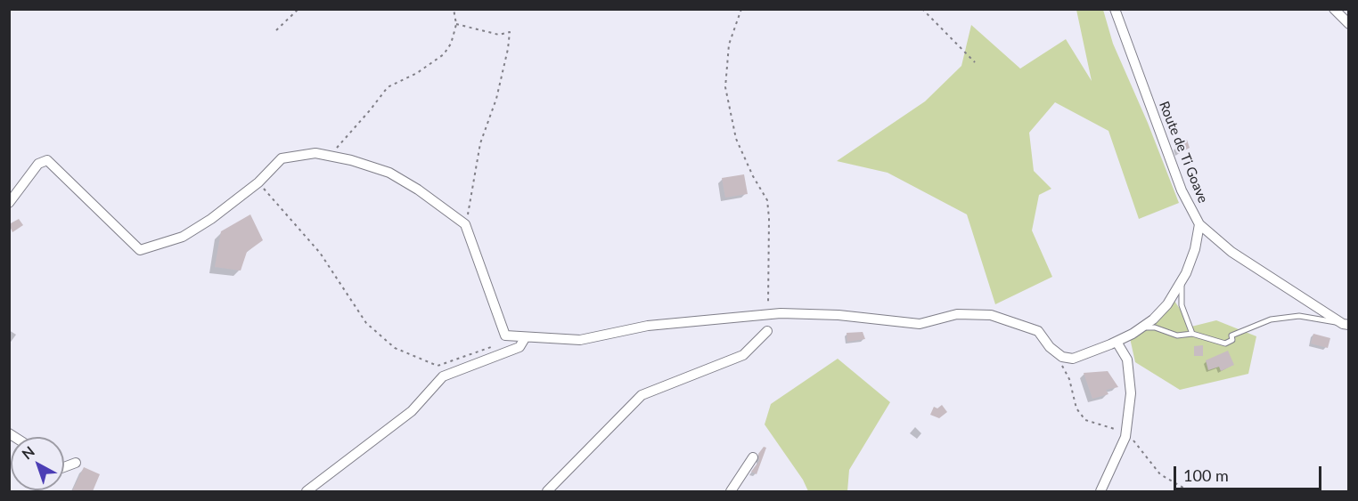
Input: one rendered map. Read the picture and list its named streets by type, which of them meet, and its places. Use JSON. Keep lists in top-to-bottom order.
{
  "streets": {
    "street": ["Route de Ti Goave"]
  },
  "scale_bar": "100 m",
  "north": "top left"
}
